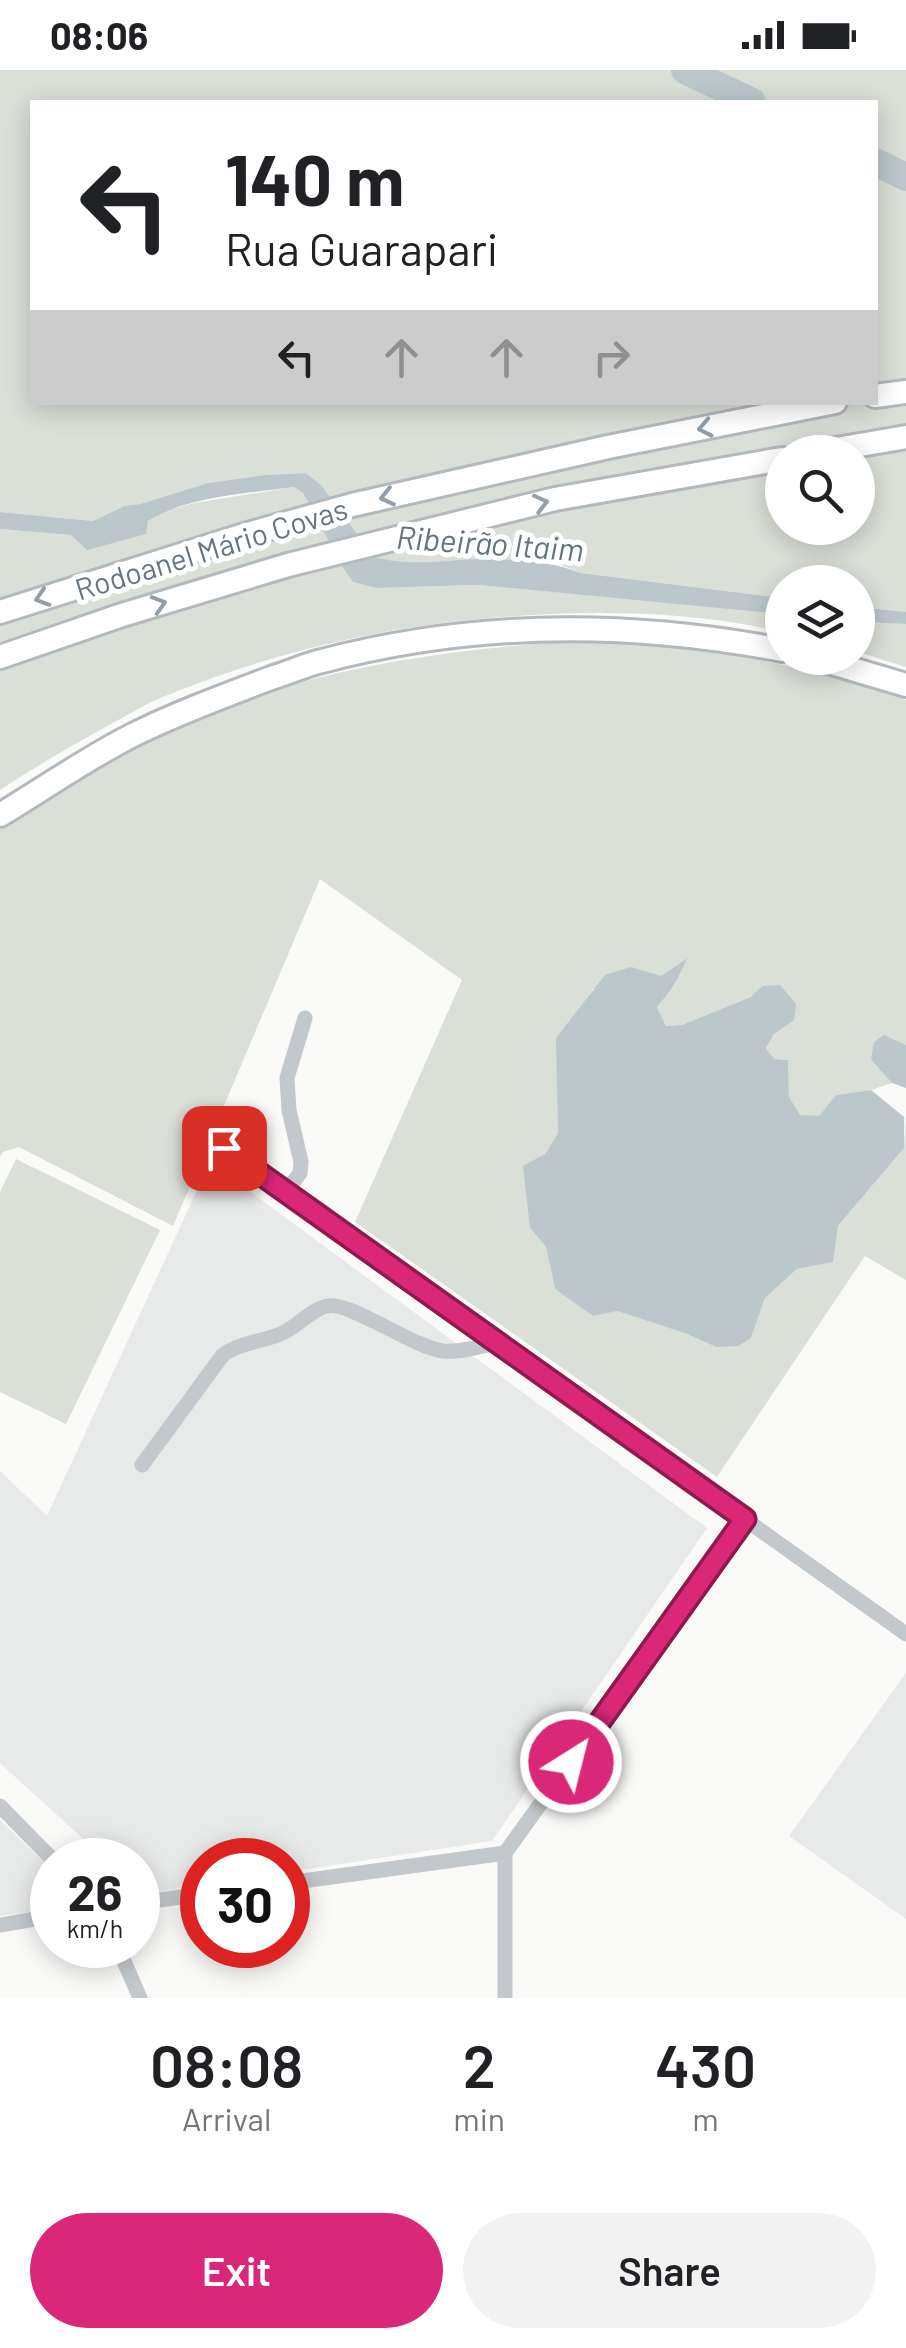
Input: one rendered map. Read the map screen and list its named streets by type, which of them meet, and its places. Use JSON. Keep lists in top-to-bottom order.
{
  "streets": {
    "highway": ["Rodoanel Mário Covas"]
  },
  "water": ["Ribeirão Itaim"],
  "page": {
    "status": "08:06",
    "turn": ["140 m", "Rua Guarapari"],
    "speed": "26 km/h",
    "limit": "30",
    "eta": [
      "08:08",
      "Arrival",
      "2",
      "min",
      "430",
      "m"
    ],
    "buttons": ["Exit", "Share"]
  }
}
